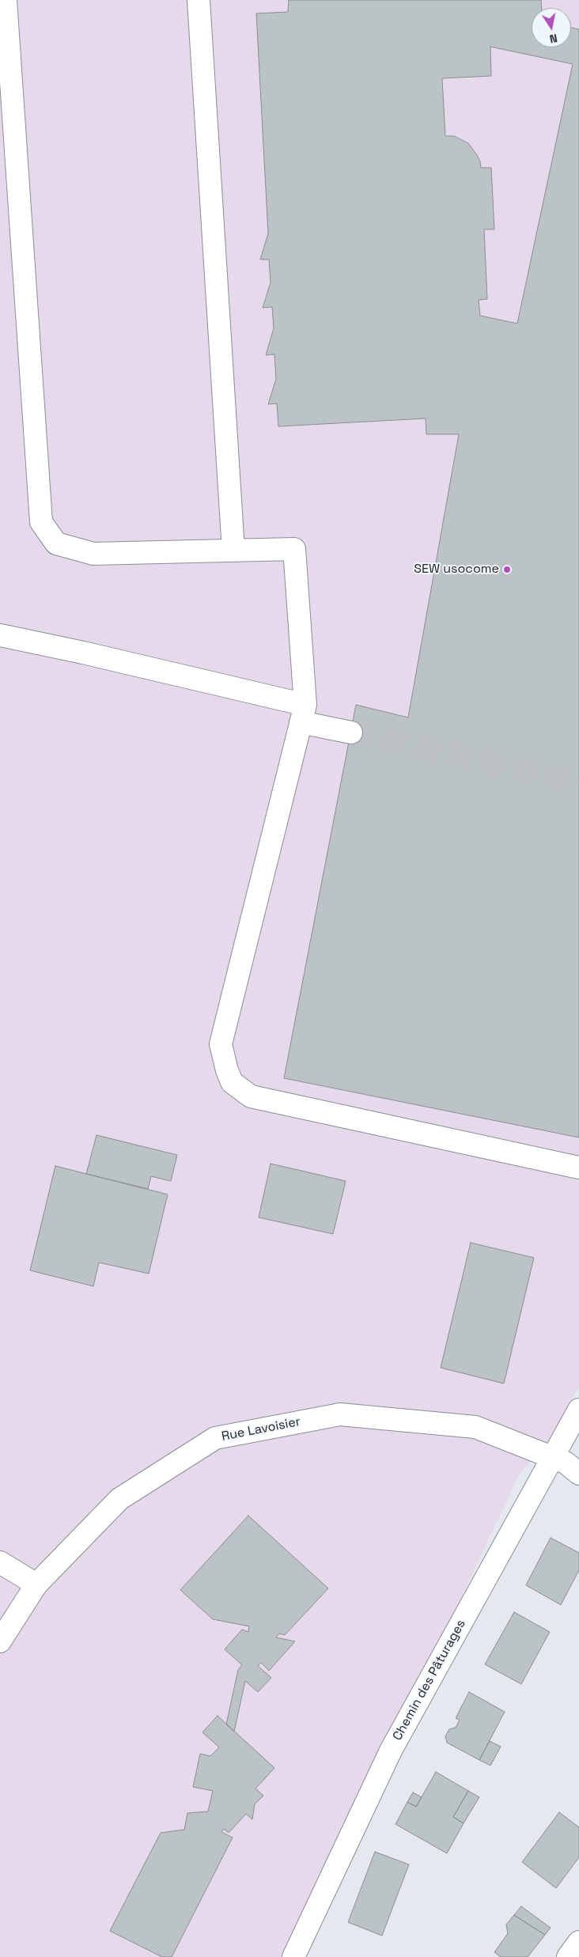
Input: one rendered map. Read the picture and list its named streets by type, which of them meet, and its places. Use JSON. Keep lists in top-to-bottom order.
{
  "streets": {
    "street": ["Rue Lavoisier", "Chemin des Pâturages"]
  },
  "crossings": [
    ["Rue Lavoisier", "Chemin des Pâturages"]
  ],
  "places": ["SEW usocome"],
  "north": "bottom"
}
